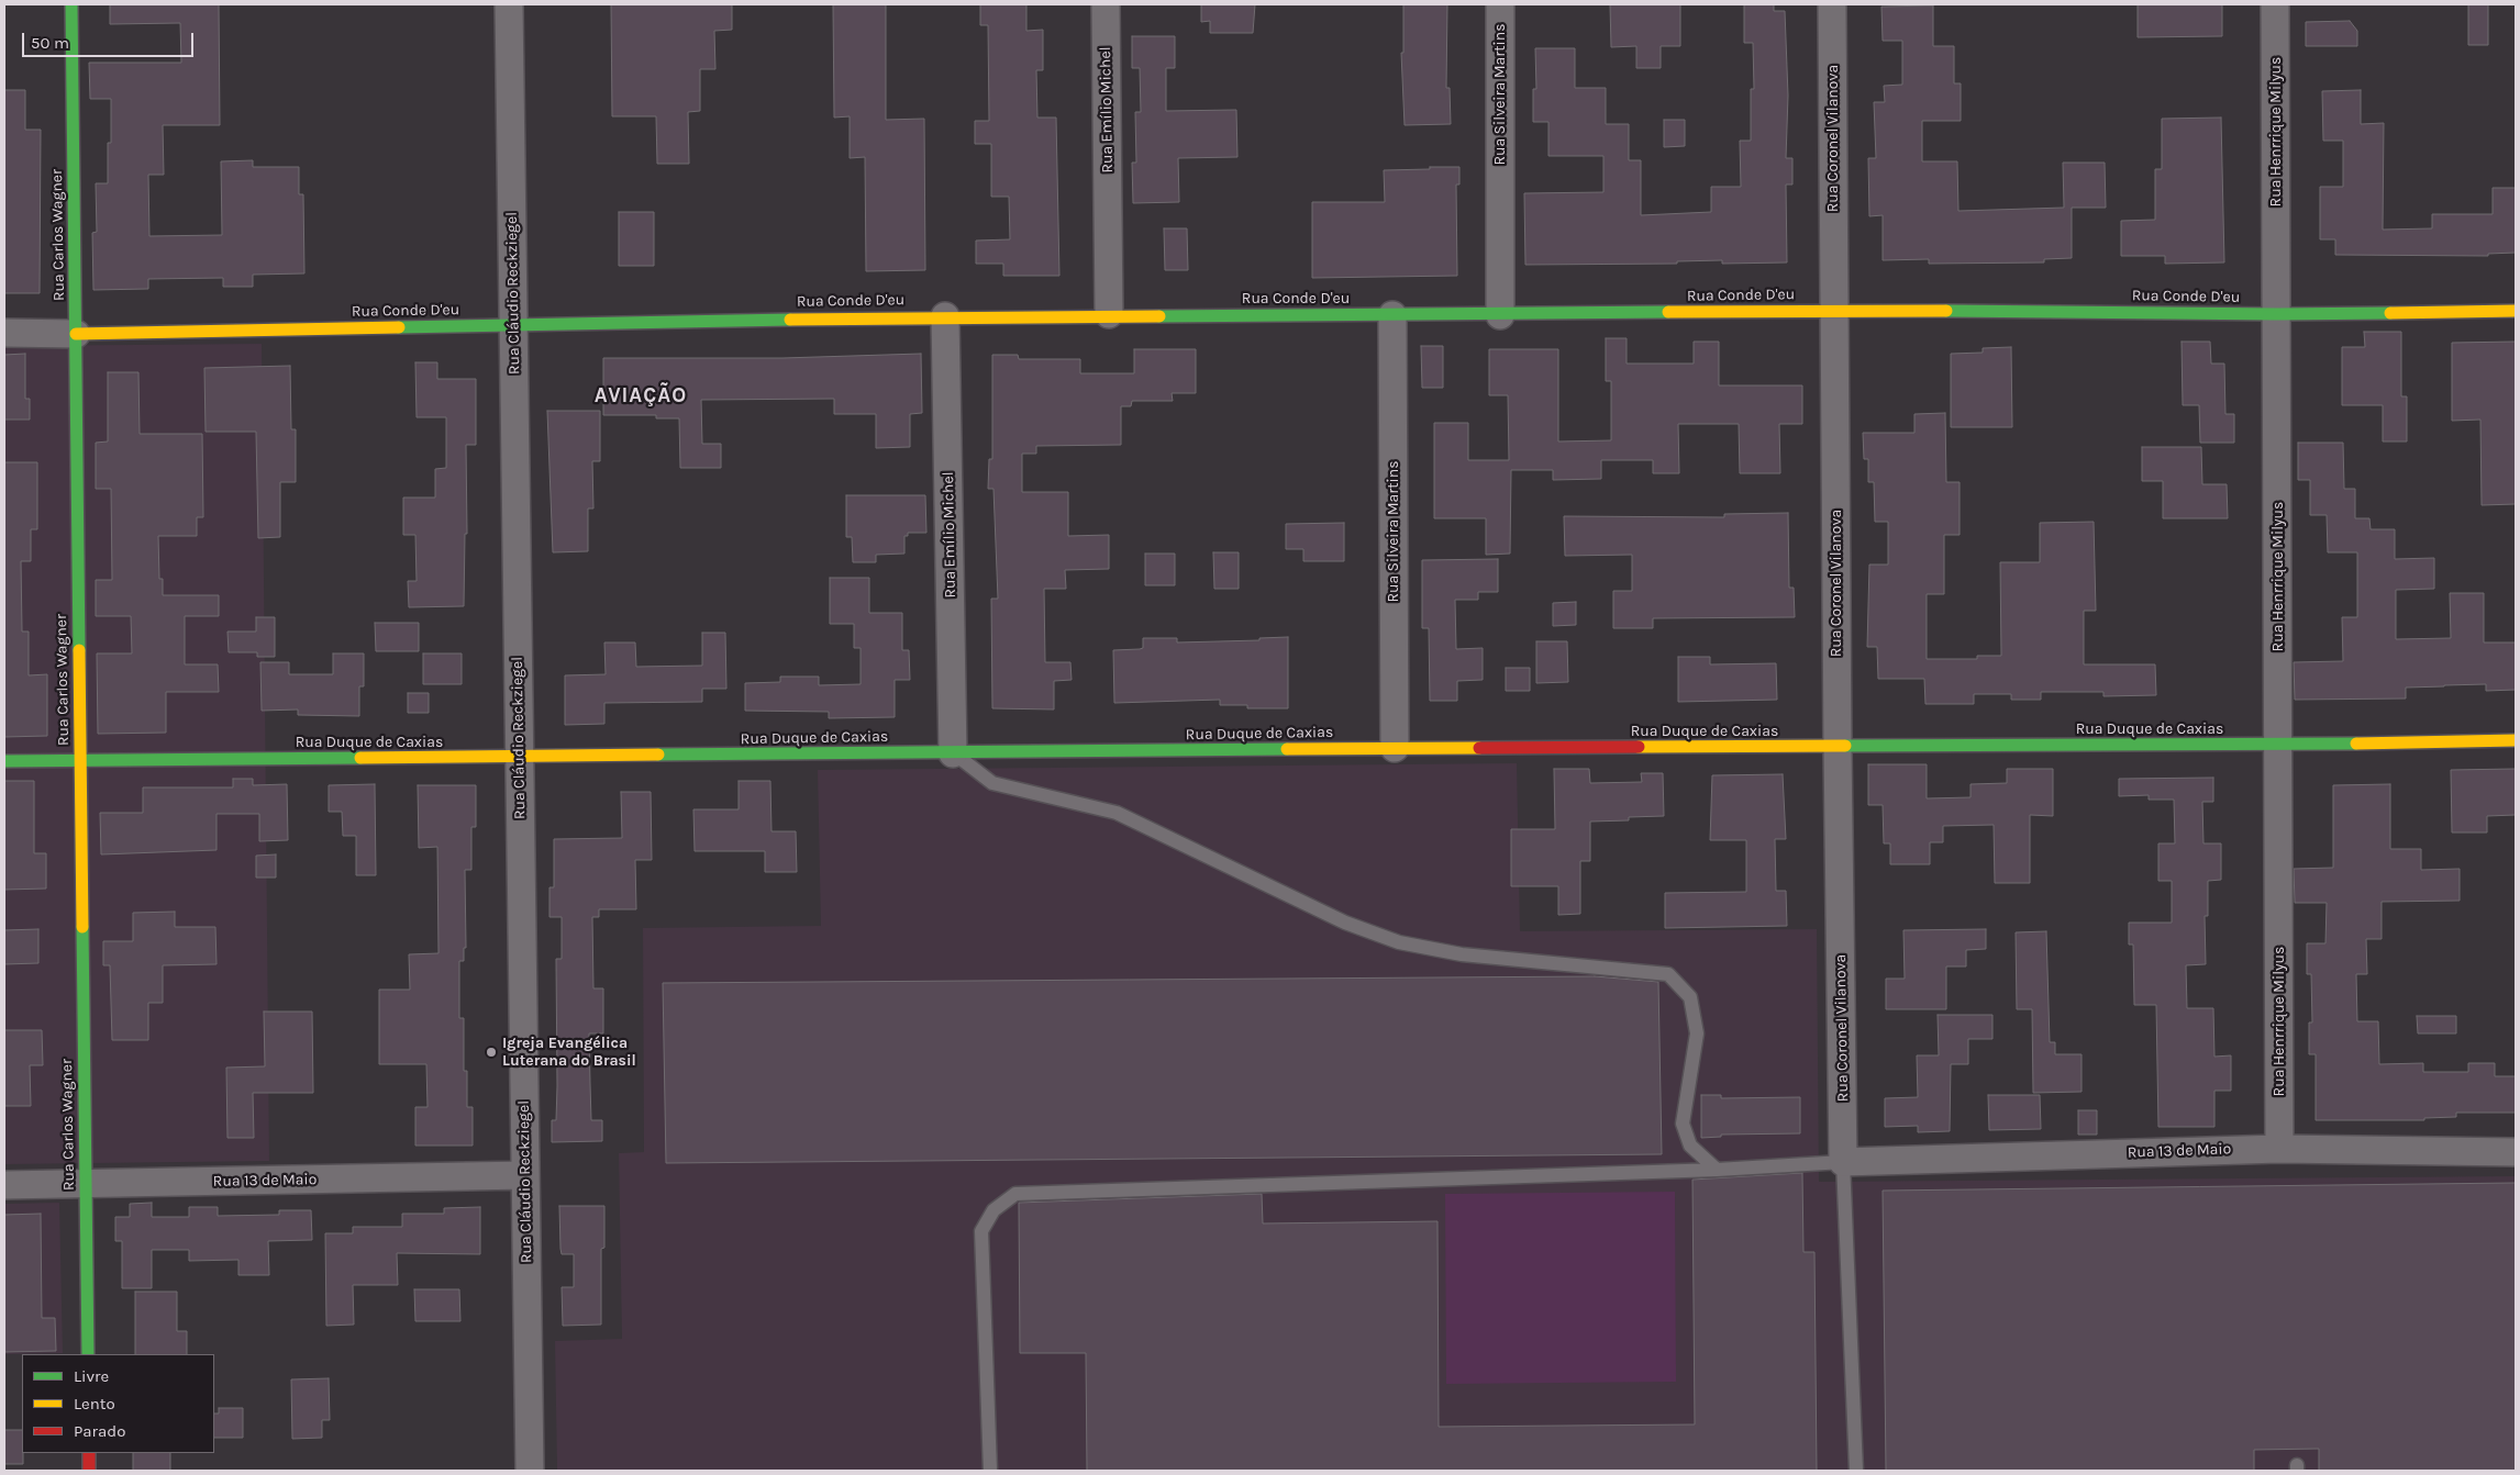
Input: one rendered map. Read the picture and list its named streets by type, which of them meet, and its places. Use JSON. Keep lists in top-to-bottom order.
{
  "streets": {
    "street": [
      "Rua Silveira Martins",
      "Rua Emílio Michel",
      "Rua Henrrique Milyus",
      "Rua Coronel Vilanova",
      "Rua Carlos Wagner",
      "Rua Cláudio Reckziegel",
      "Rua Conde D'eu",
      "Rua Duque de Caxias",
      "Rua 13 de Maio"
    ]
  },
  "crossings": [
    ["Rua Silveira Martins", "Rua Conde D'eu"],
    ["Rua Silveira Martins", "Rua Duque de Caxias"],
    ["Rua Emílio Michel", "Rua Conde D'eu"],
    ["Rua Emílio Michel", "Rua Duque de Caxias"],
    ["Rua Henrrique Milyus", "Rua Conde D'eu"],
    ["Rua Henrrique Milyus", "Rua Duque de Caxias"],
    ["Rua Henrrique Milyus", "Rua 13 de Maio"],
    ["Rua Coronel Vilanova", "Rua Conde D'eu"],
    ["Rua Coronel Vilanova", "Rua Duque de Caxias"],
    ["Rua Coronel Vilanova", "Rua 13 de Maio"],
    ["Rua Carlos Wagner", "Rua Conde D'eu"],
    ["Rua Carlos Wagner", "Rua Duque de Caxias"],
    ["Rua Carlos Wagner", "Rua 13 de Maio"],
    ["Rua Cláudio Reckziegel", "Rua Conde D'eu"],
    ["Rua Cláudio Reckziegel", "Rua Duque de Caxias"],
    ["Rua Cláudio Reckziegel", "Rua 13 de Maio"]
  ],
  "districts": ["AVIAÇÃO"],
  "places": ["Igreja Evangélica Luterana do Brasil"],
  "legend": ["Livre", "Lento", "Parado"],
  "scale_bar": "50 m"
}
